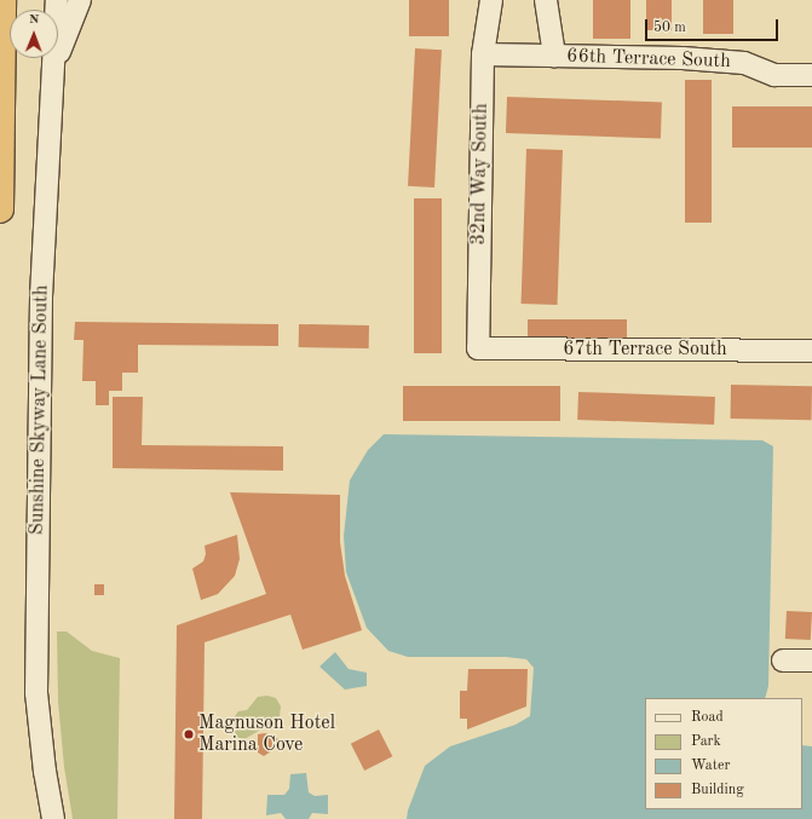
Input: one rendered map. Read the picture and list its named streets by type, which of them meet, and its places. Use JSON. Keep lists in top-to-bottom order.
{
  "streets": {
    "street": [
      "66th Terrace South",
      "32nd Way South",
      "67th Terrace South",
      "Sunshine Skyway Lane South"
    ]
  },
  "crossings": [
    ["66th Terrace South", "32nd Way South"],
    ["32nd Way South", "67th Terrace South"]
  ],
  "places": ["Magnuson Hotel Marina Cove"],
  "legend": [
    "Road",
    "Park",
    "Water",
    "Building"
  ],
  "scale_bar": "50 m",
  "north": "top"
}
